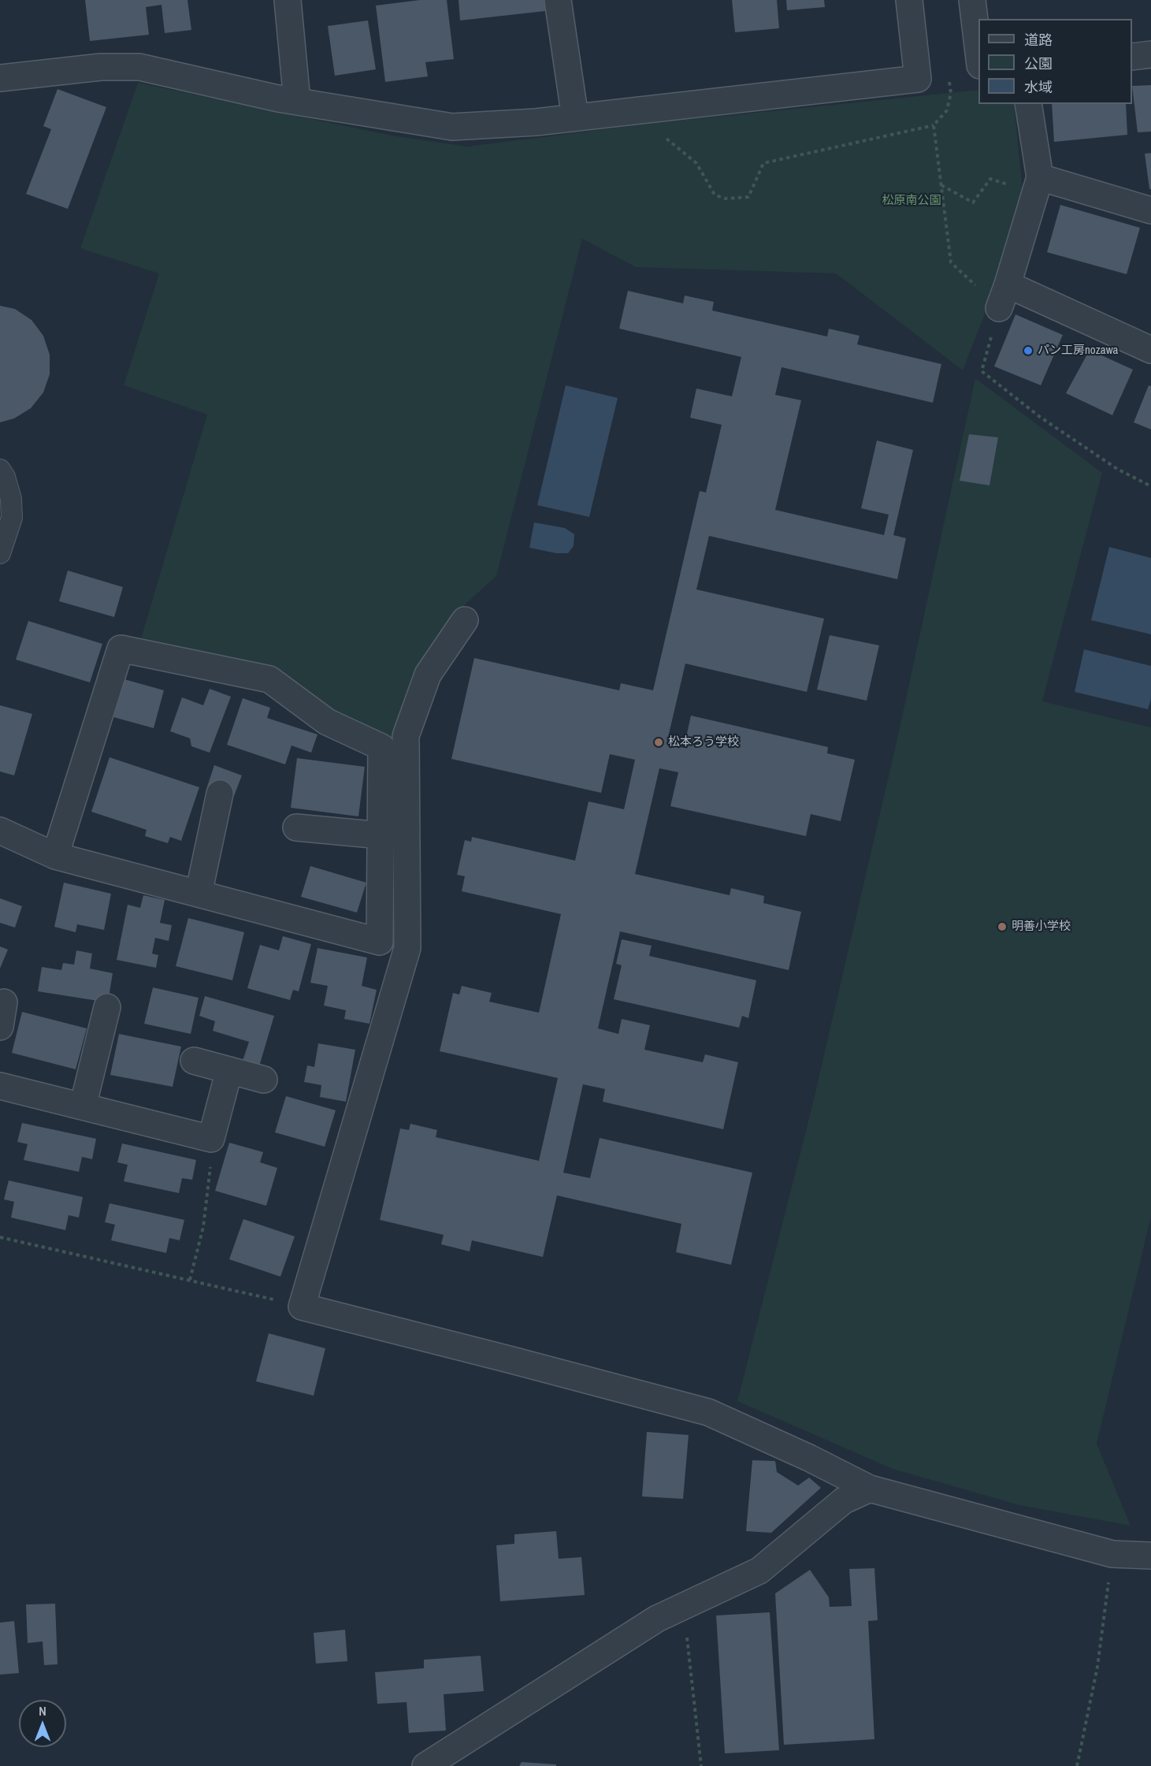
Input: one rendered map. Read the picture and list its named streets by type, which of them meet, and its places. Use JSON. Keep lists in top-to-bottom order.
{
  "parks": ["松原南公園"],
  "places": ["パン工房nozawa", "松本ろう学校", "明善小学校"],
  "legend": ["道路", "公園", "水域"],
  "north": "top"
}
